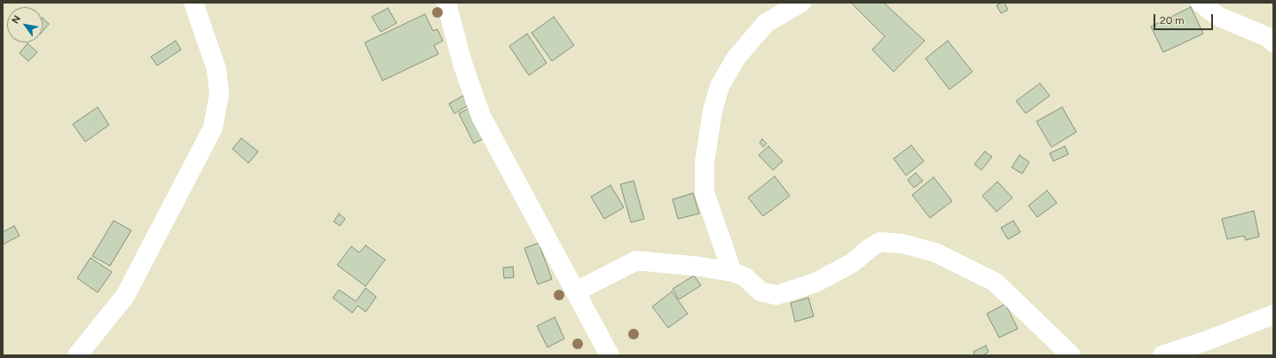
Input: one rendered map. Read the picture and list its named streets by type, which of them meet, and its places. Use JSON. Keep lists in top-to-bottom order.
{
  "scale_bar": "20 m",
  "north": "top left"
}
